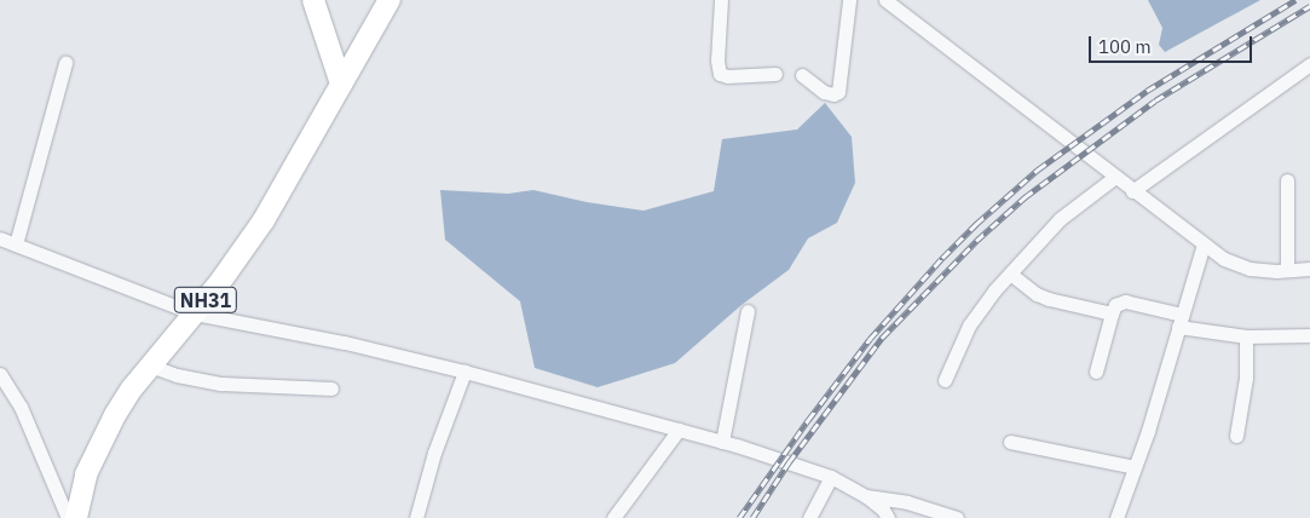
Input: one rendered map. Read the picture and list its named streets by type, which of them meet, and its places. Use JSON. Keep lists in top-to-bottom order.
{
  "streets": {
    "highway": ["NH31"]
  },
  "scale_bar": "100 m"
}
